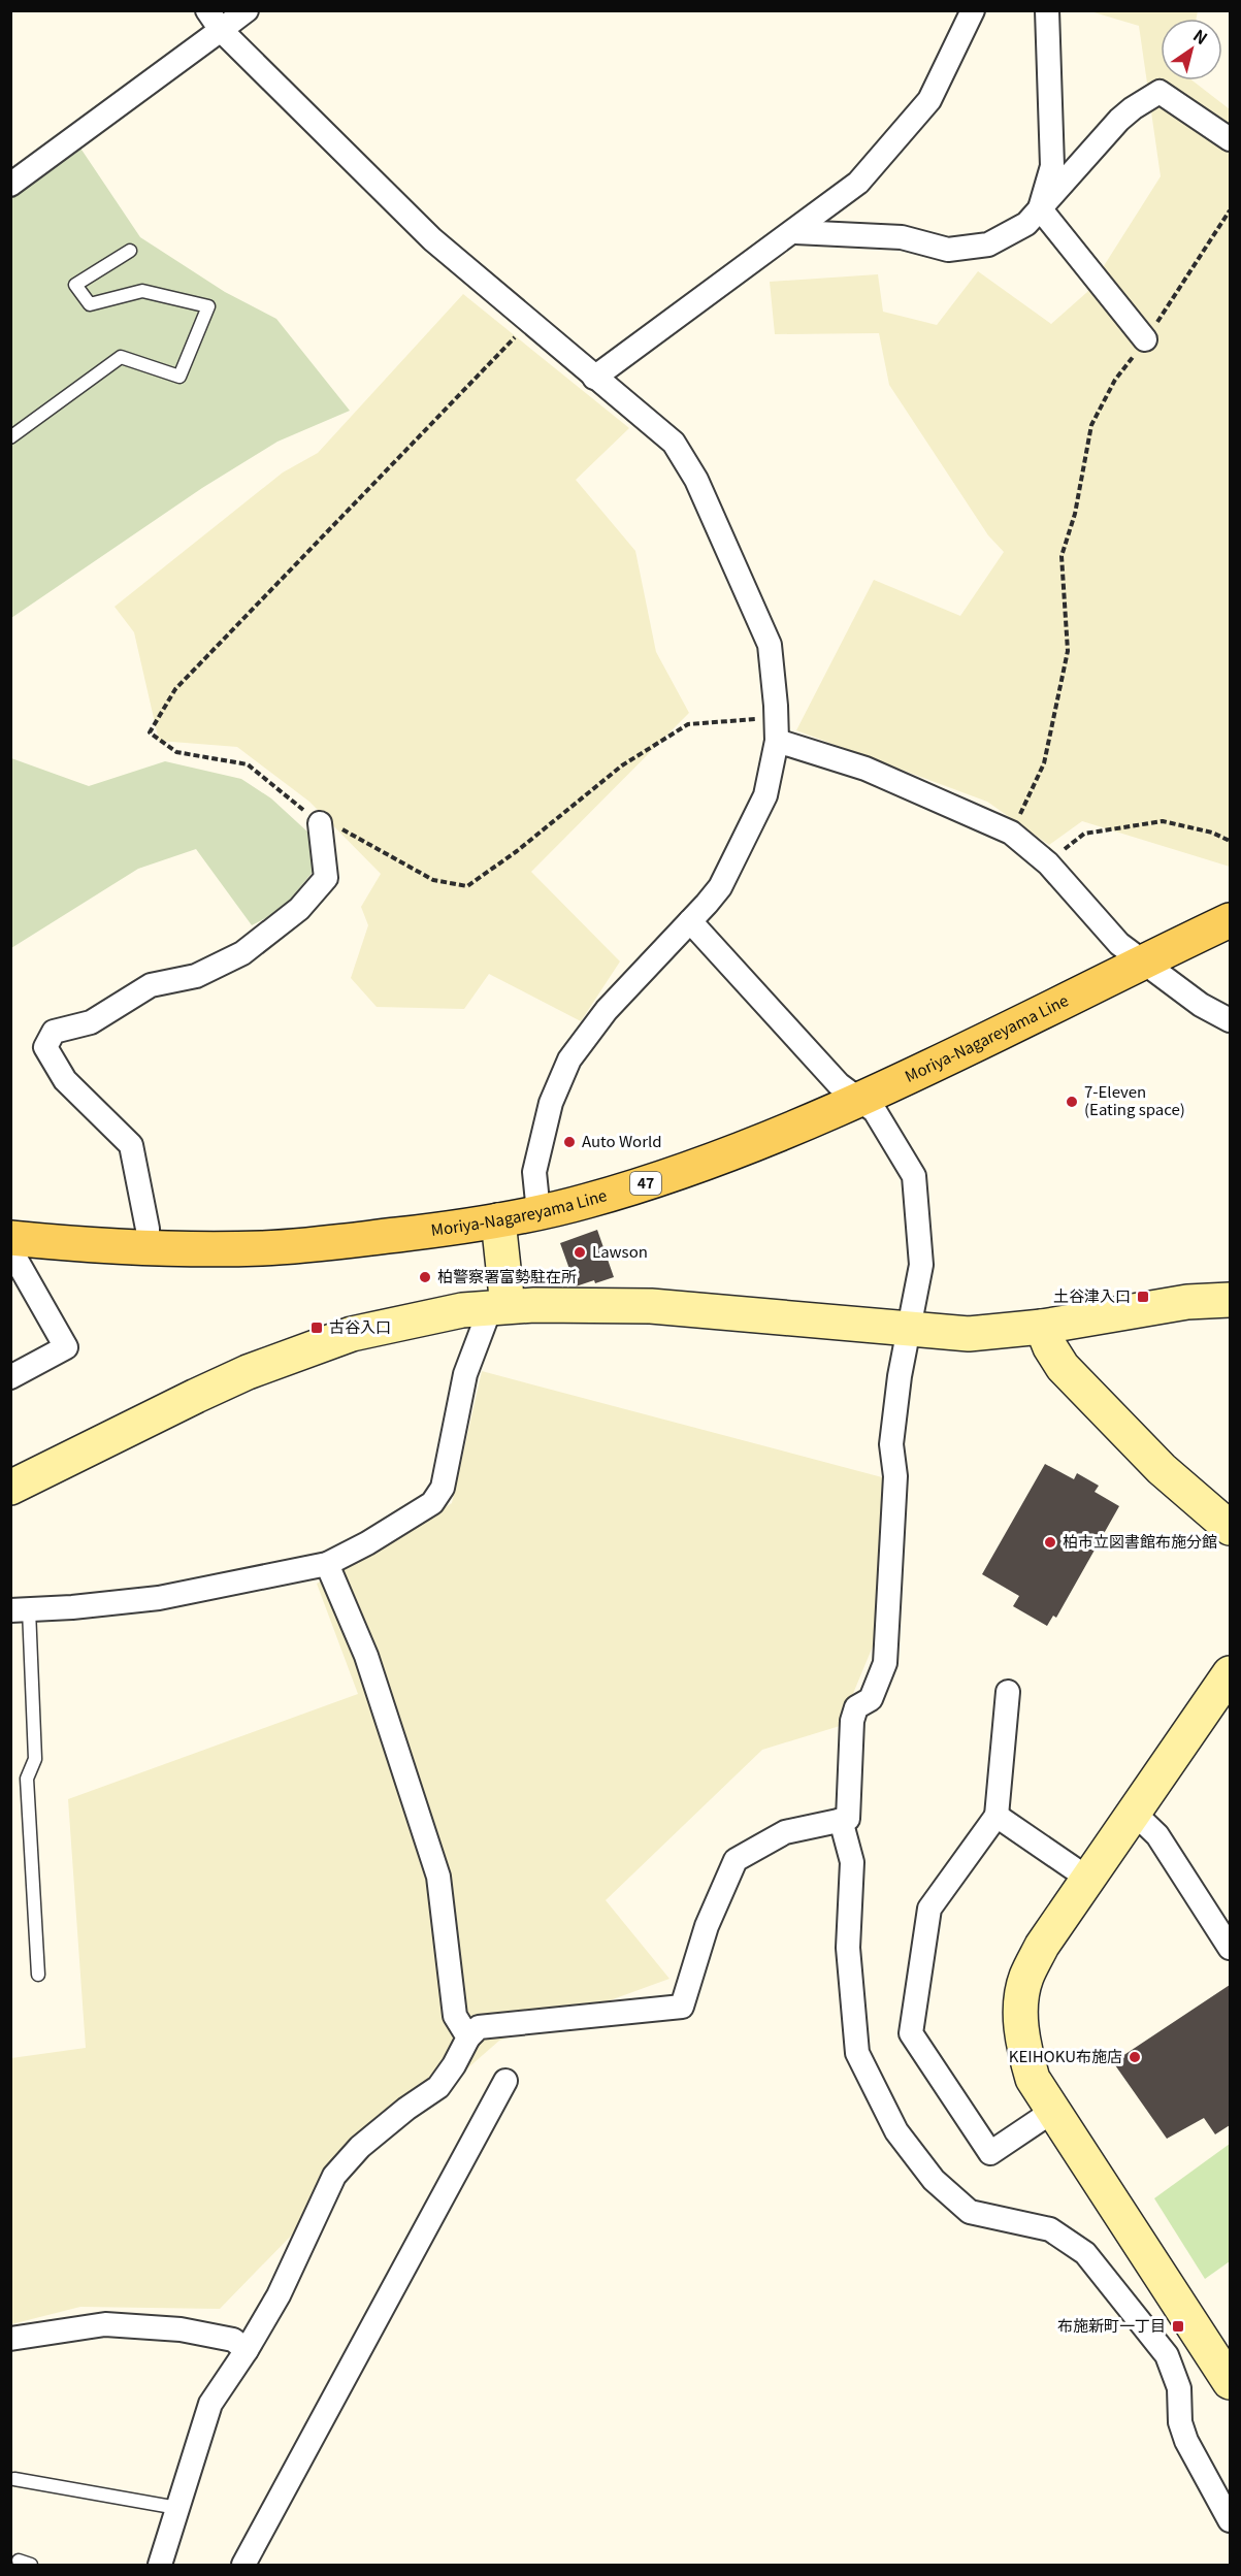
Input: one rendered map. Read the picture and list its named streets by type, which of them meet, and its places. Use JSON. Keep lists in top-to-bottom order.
{
  "streets": {
    "main road": ["Moriya-Nagareyama Line", "47"]
  },
  "places": {
    "other": [
      "7-Eleven (Eating space)",
      "Auto World",
      "Lawson",
      "柏警察署富勢駐在所",
      "柏市立図書館布施分館",
      "KEIHOKU布施店"
    ],
    "transit": ["土谷津入口", "古谷入口", "布施新町一丁目"]
  },
  "north": "top right"
}
